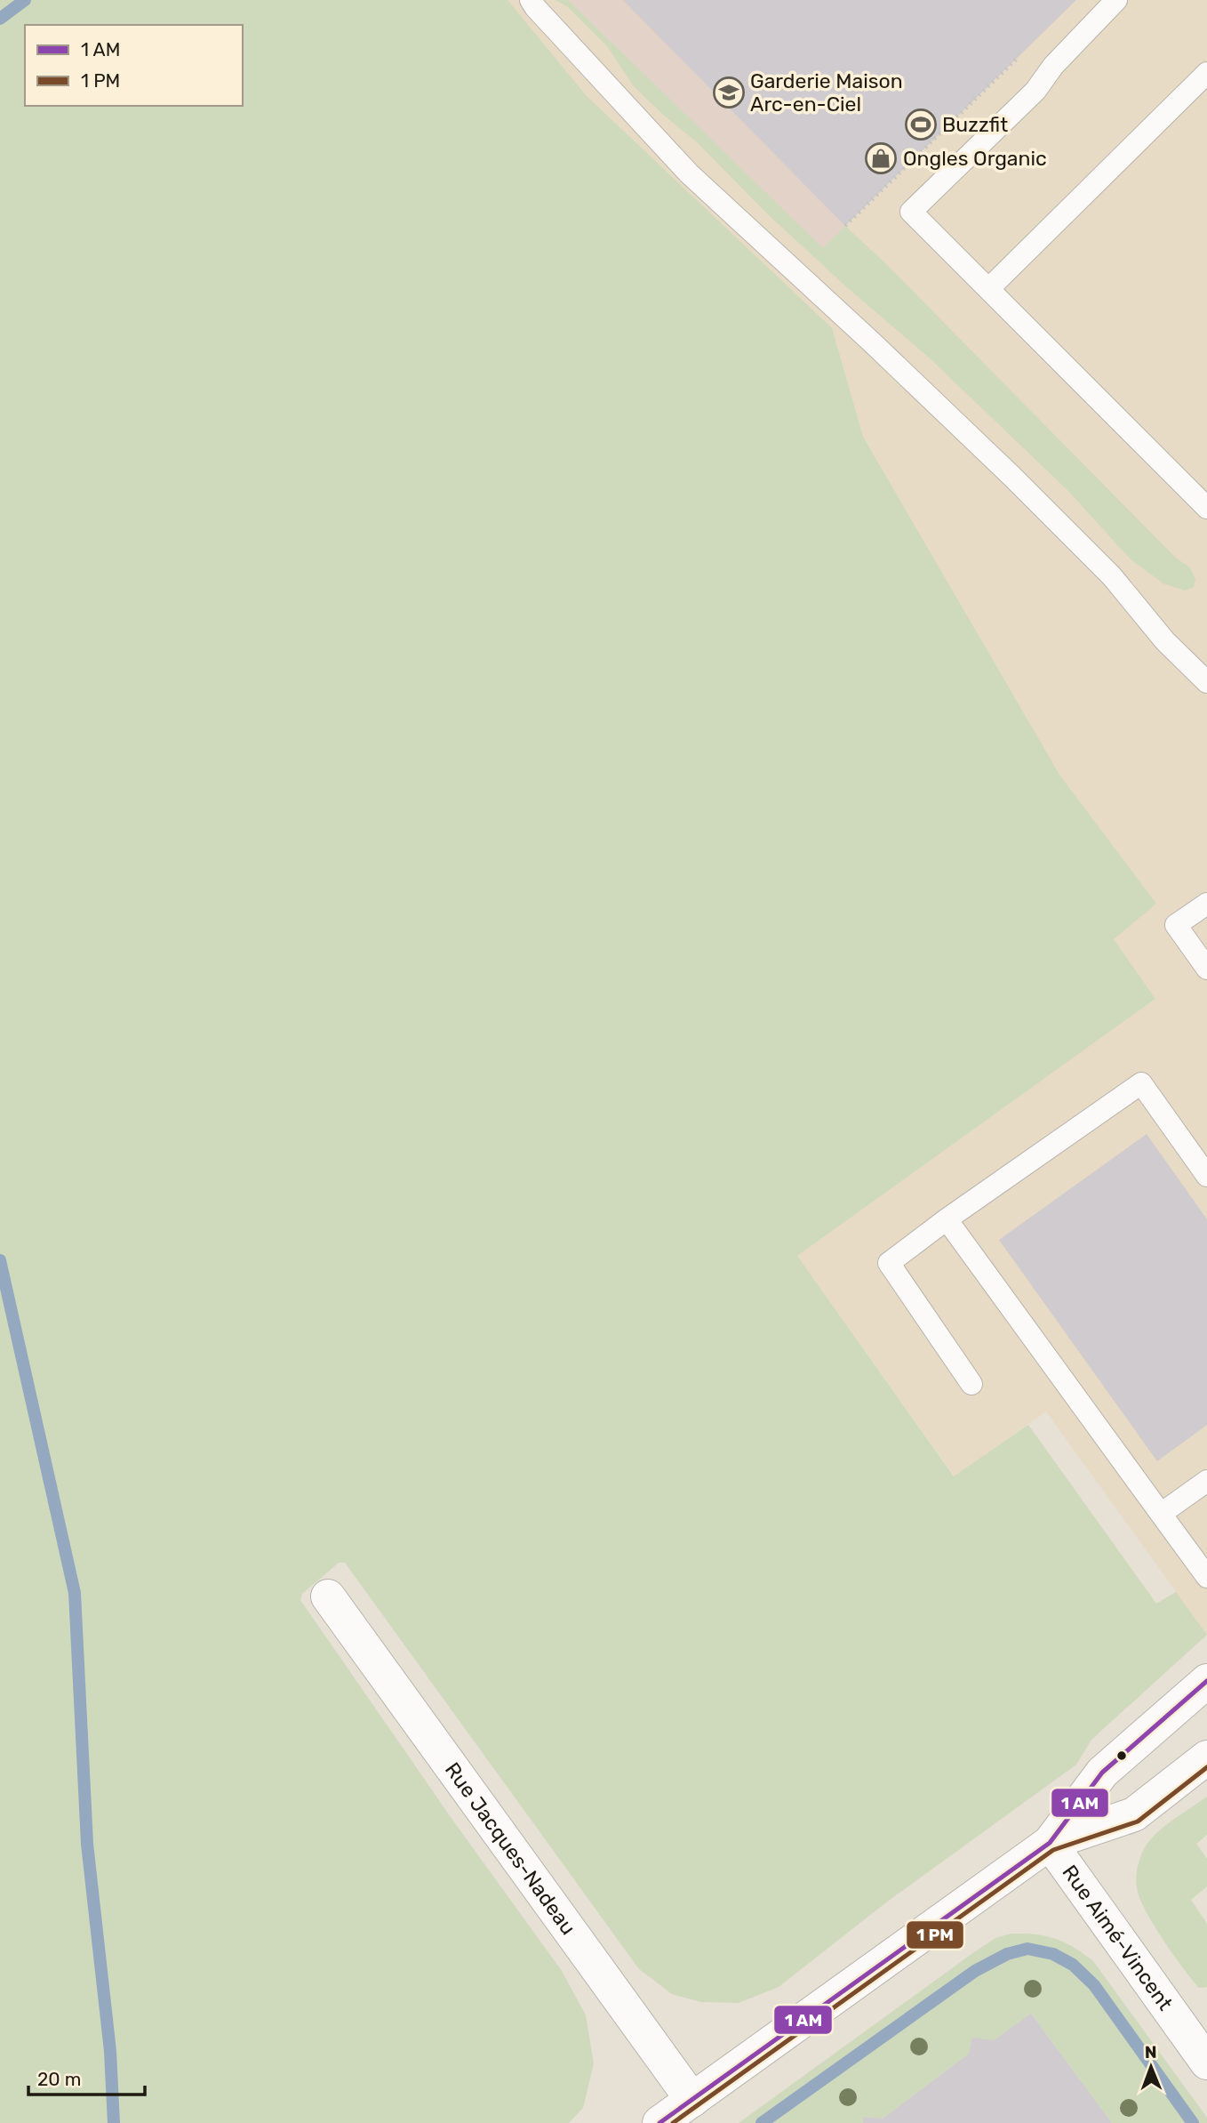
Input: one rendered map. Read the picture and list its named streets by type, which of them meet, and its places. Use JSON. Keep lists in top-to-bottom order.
{
  "streets": {
    "street": ["Rue Jacques-Nadeau", "Rue Aimé-Vincent"]
  },
  "places": {
    "school or university": ["Garderie Maison Arc-en-Ciel"],
    "sports": ["Buzzfit"],
    "shop": ["Ongles Organic"]
  },
  "legend": ["1 AM", "1 PM"],
  "scale_bar": "20 m",
  "north": "top"
}
